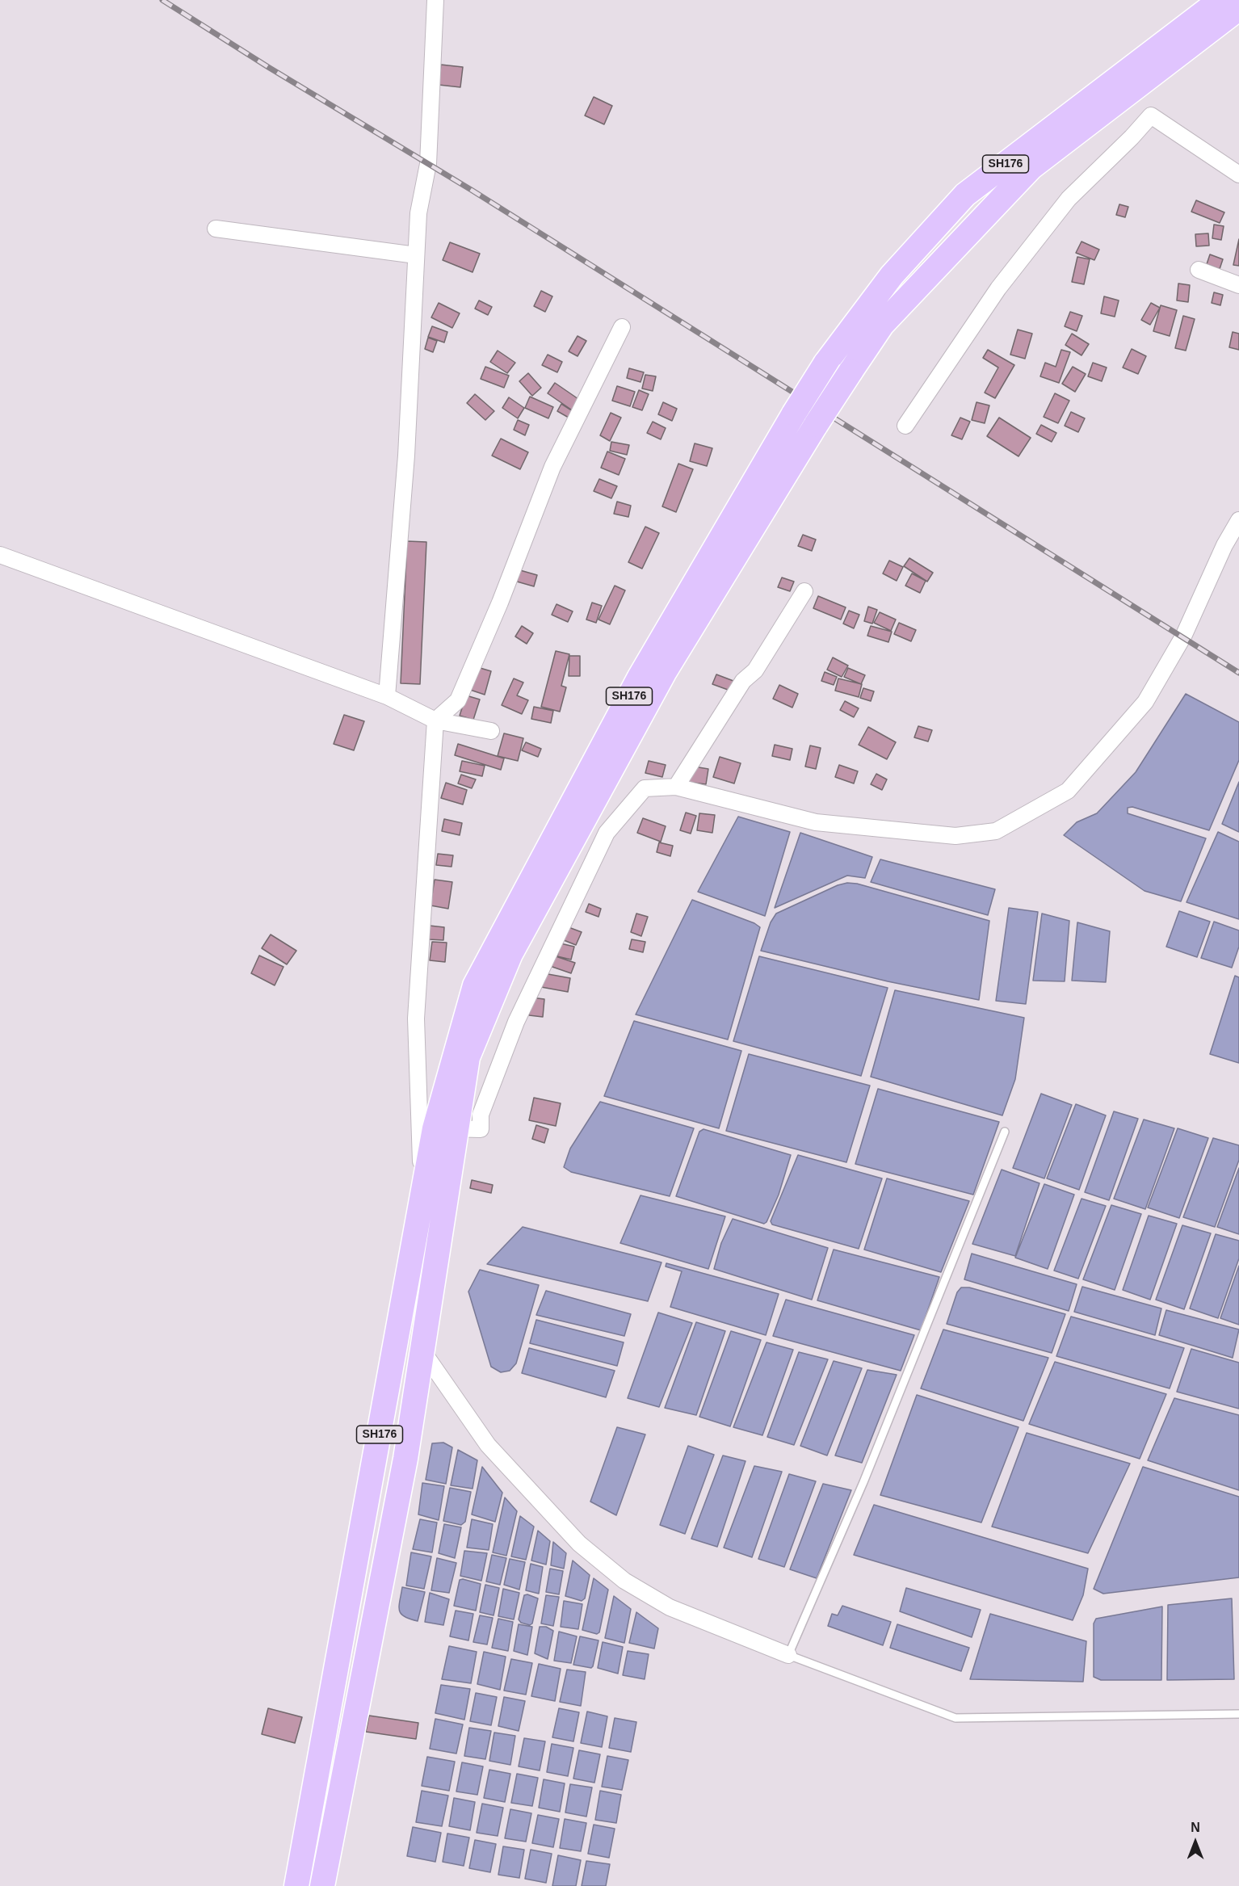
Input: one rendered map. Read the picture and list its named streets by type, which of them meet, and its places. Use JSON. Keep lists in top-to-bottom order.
{
  "streets": {
    "main road": ["SH176"]
  },
  "north": "top"
}
